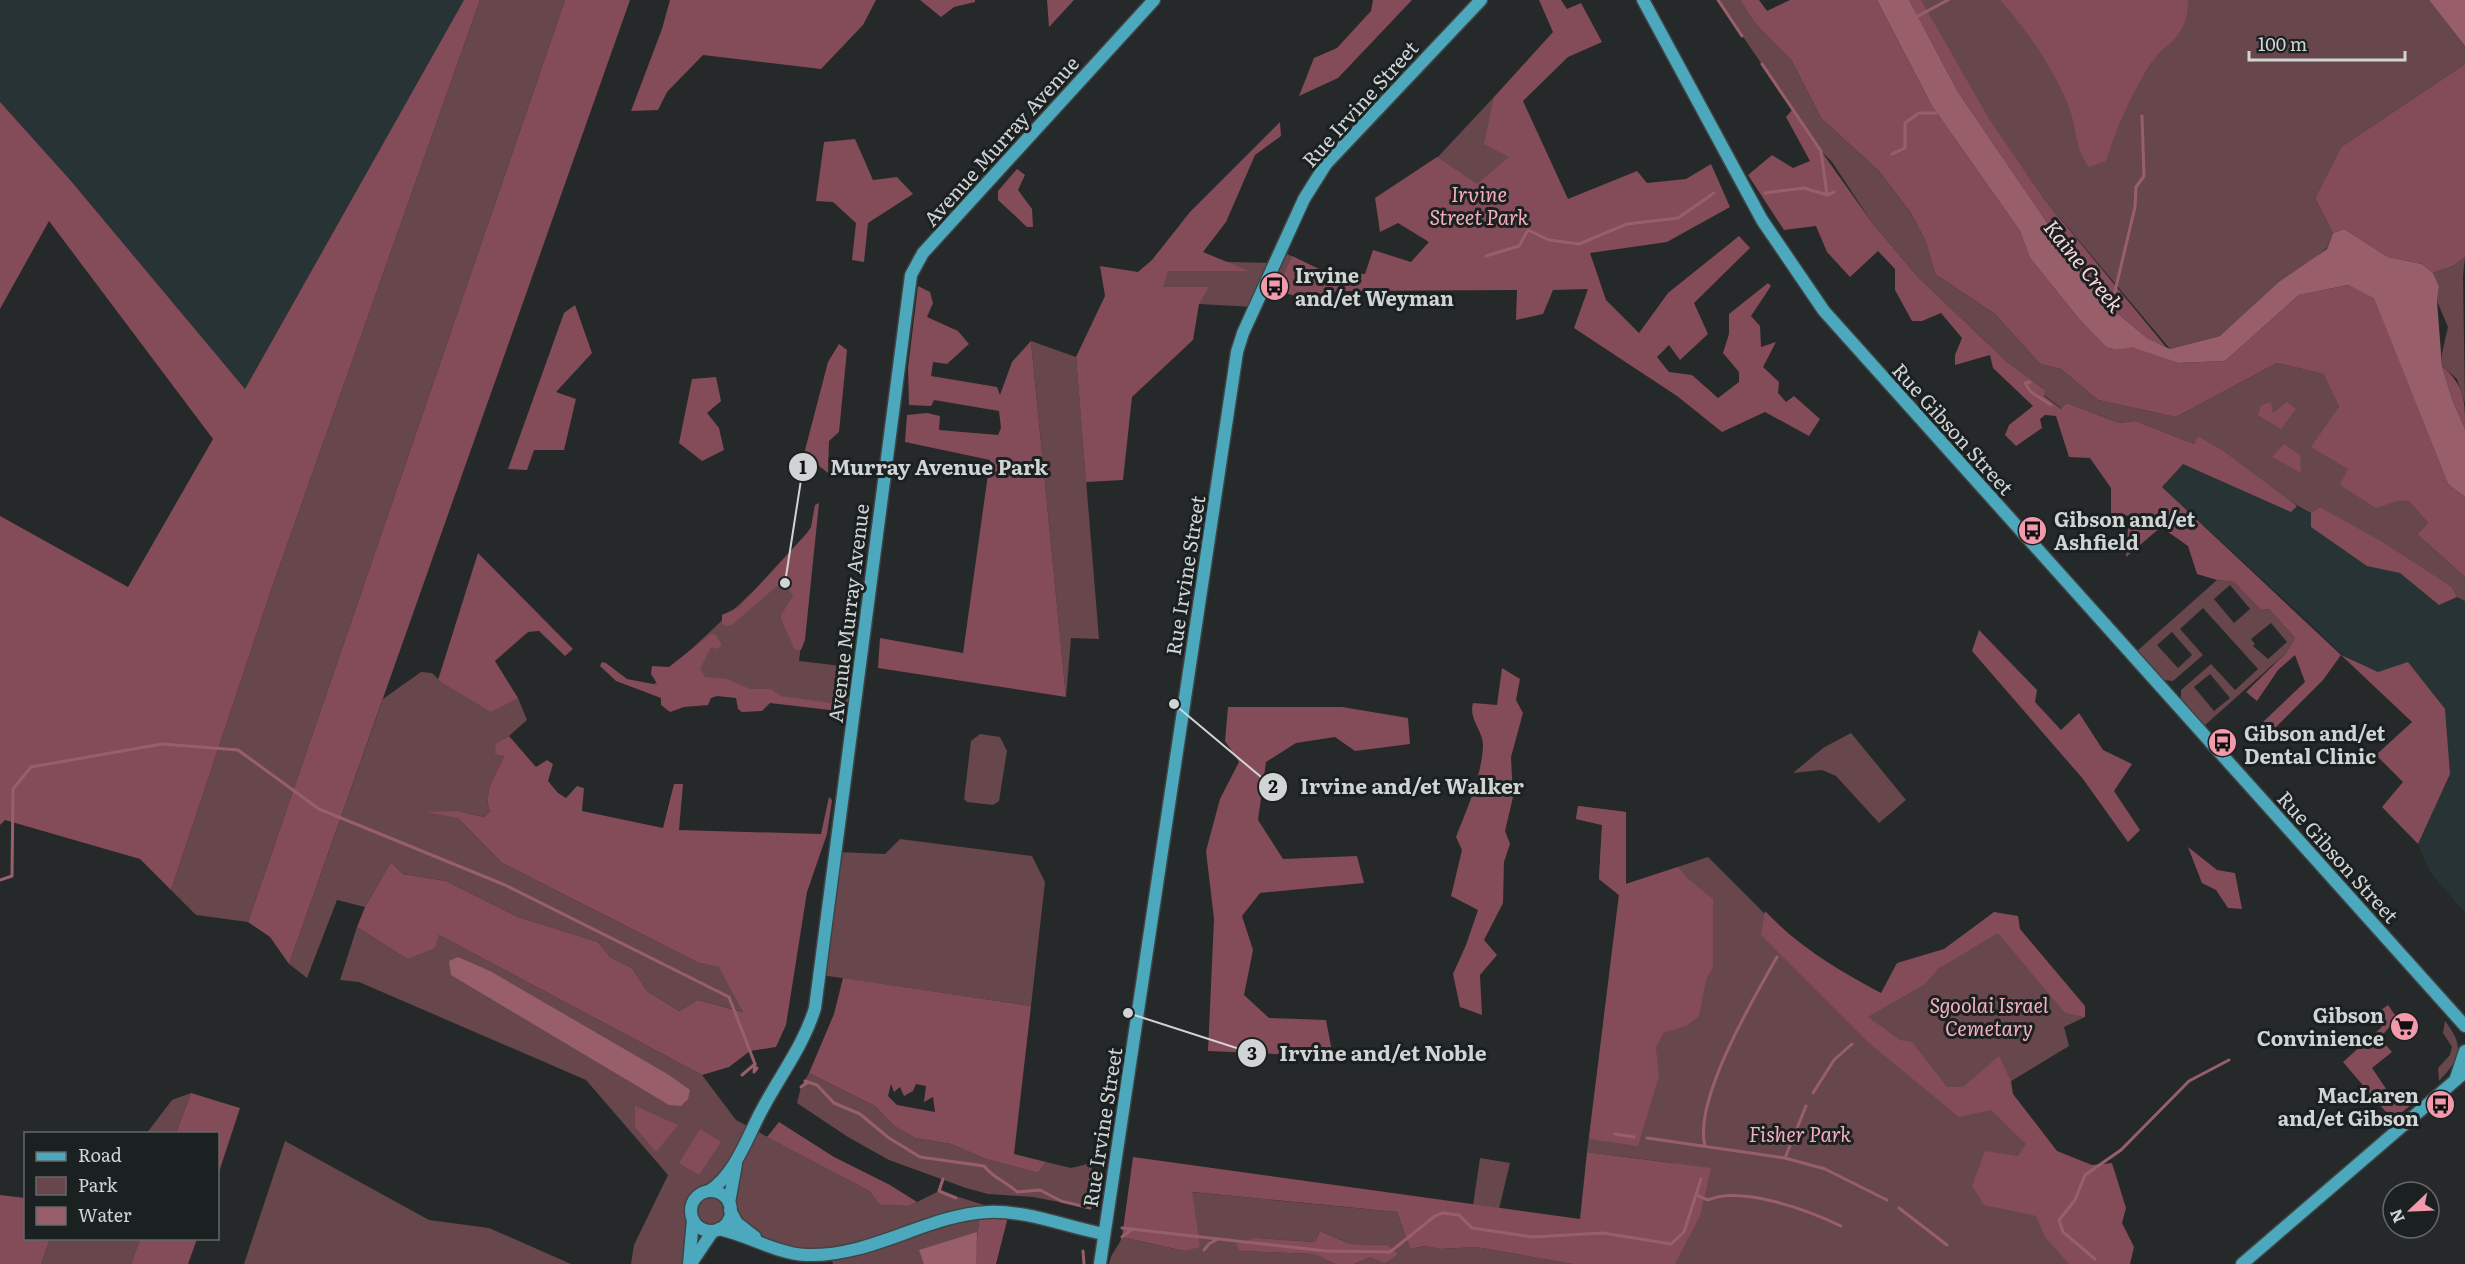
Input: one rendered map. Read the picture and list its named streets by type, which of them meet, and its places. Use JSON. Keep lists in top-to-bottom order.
{
  "streets": {
    "street": ["Rue Irvine Street", "Avenue Murray Avenue", "Rue Gibson Street"]
  },
  "water": ["Kaine Creek"],
  "parks": ["Irvine Street Park", "Sgoolai Israel Cemetary", "Fisher Park"],
  "places": {
    "bus stop": [
      "Irvine and/et Weyman",
      "Gibson and/et Ashfield",
      "Gibson and/et Dental Clinic",
      "MacLaren and/et Gibson"
    ],
    "other": ["Murray Avenue Park", "Irvine and/et Walker", "Irvine and/et Noble"],
    "supermarket": ["Gibson Convinience"]
  },
  "legend": ["Road", "Park", "Water"],
  "scale_bar": "100 m",
  "north": "bottom left"
}
